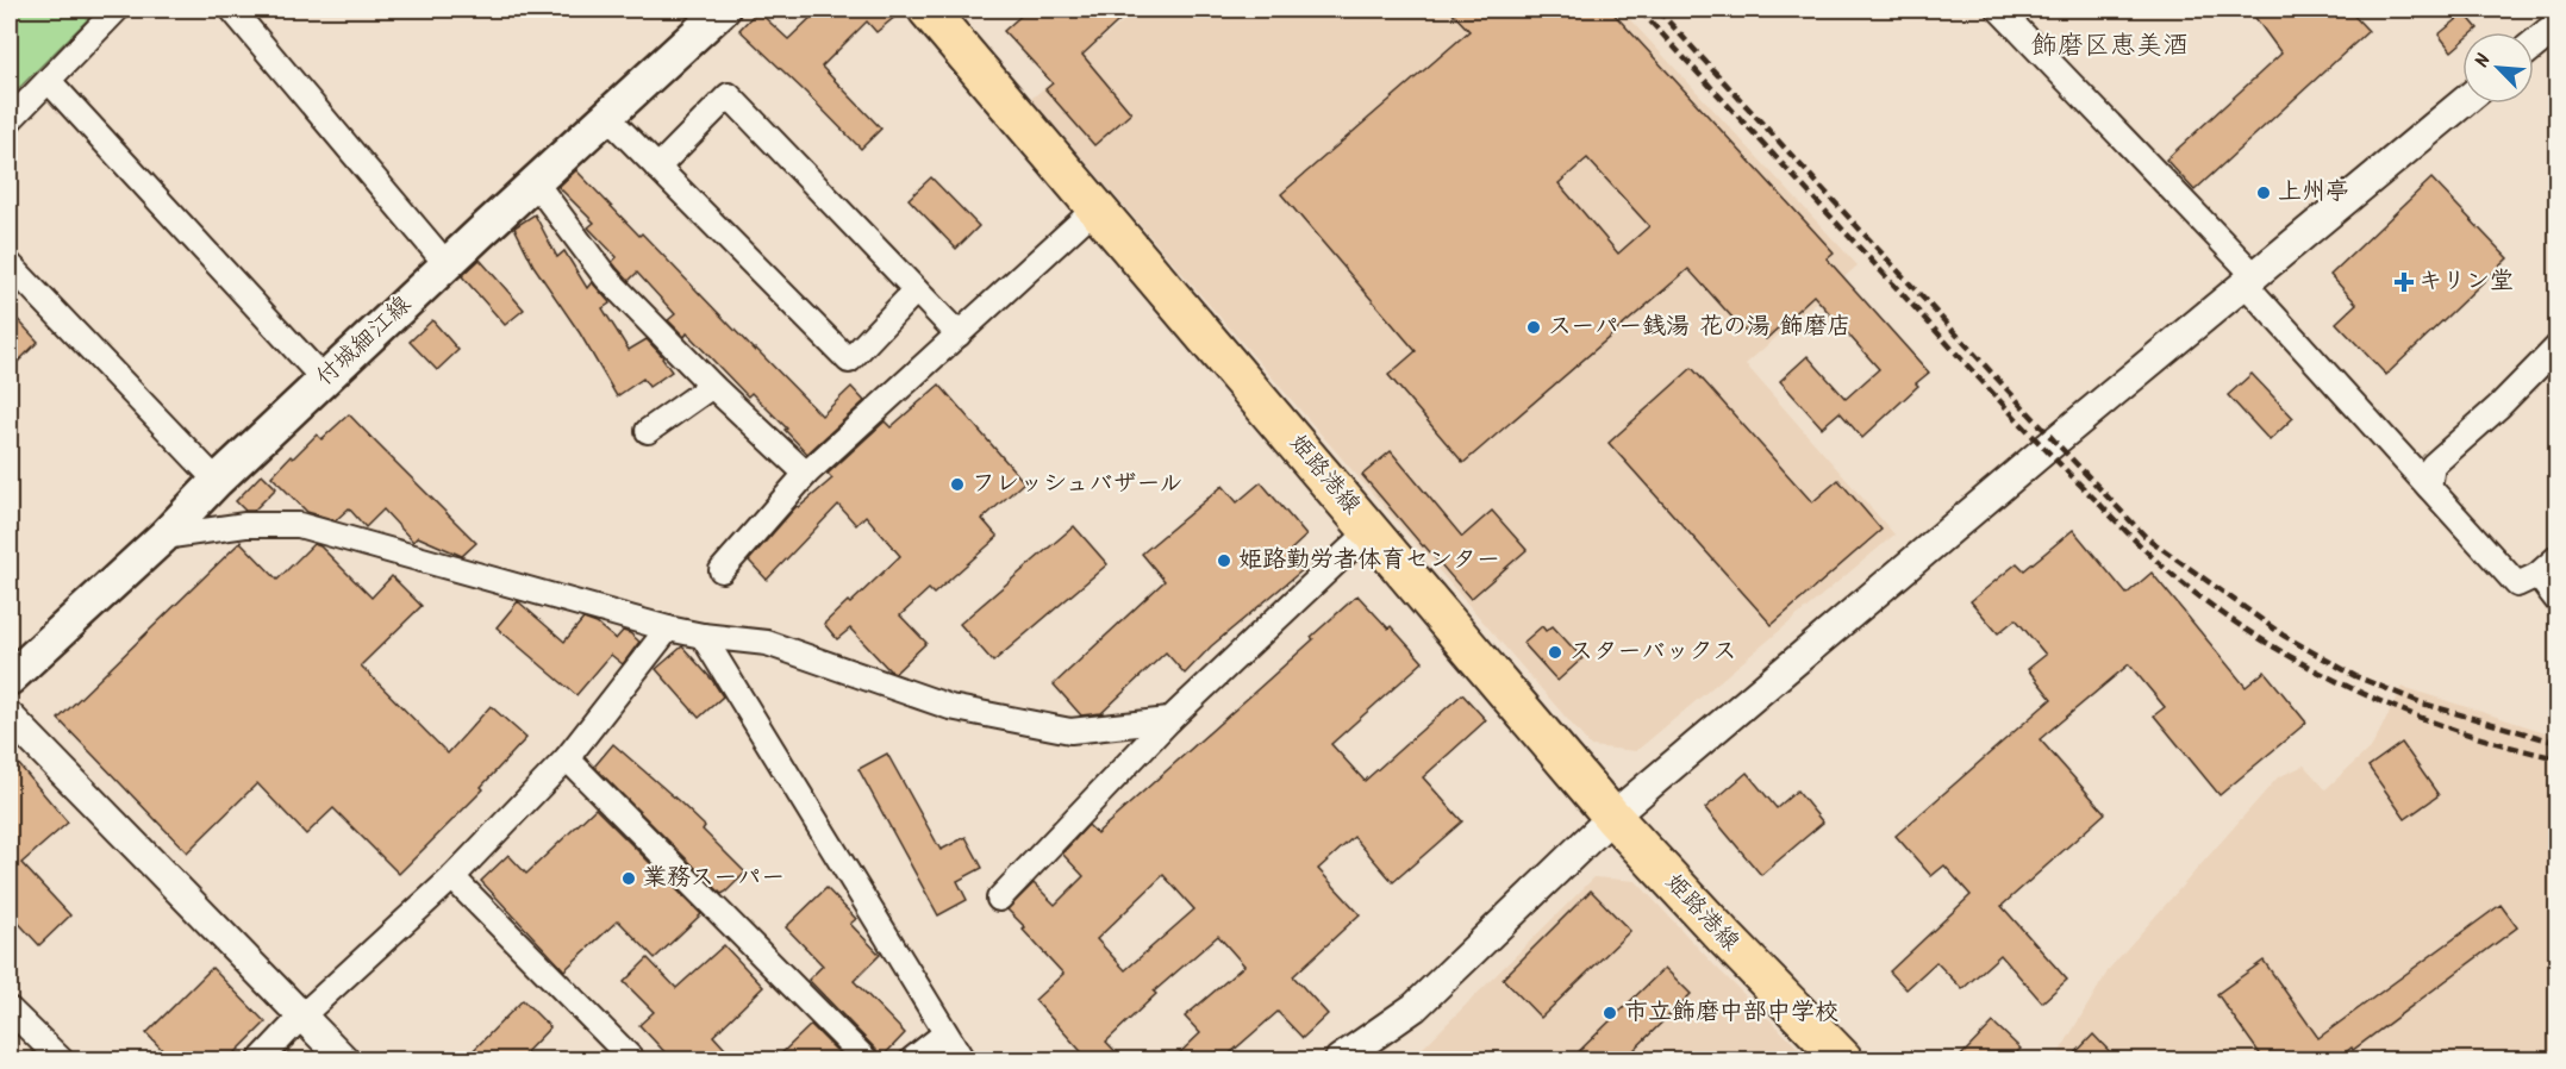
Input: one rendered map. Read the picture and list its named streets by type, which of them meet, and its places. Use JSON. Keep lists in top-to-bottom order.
{
  "streets": {
    "main road": ["付城細江線", "姫路港線"]
  },
  "districts": ["飾磨区恵美酒"],
  "places": {
    "other": [
      "上州亭",
      "スーパー銭湯 花の湯 飾磨店",
      "フレッシュバザール",
      "姫路勤労者体育センター",
      "スターバックス",
      "業務スーパー",
      "市立飾磨中部中学校"
    ],
    "health": ["キリン堂"]
  },
  "north": "top left"
}
